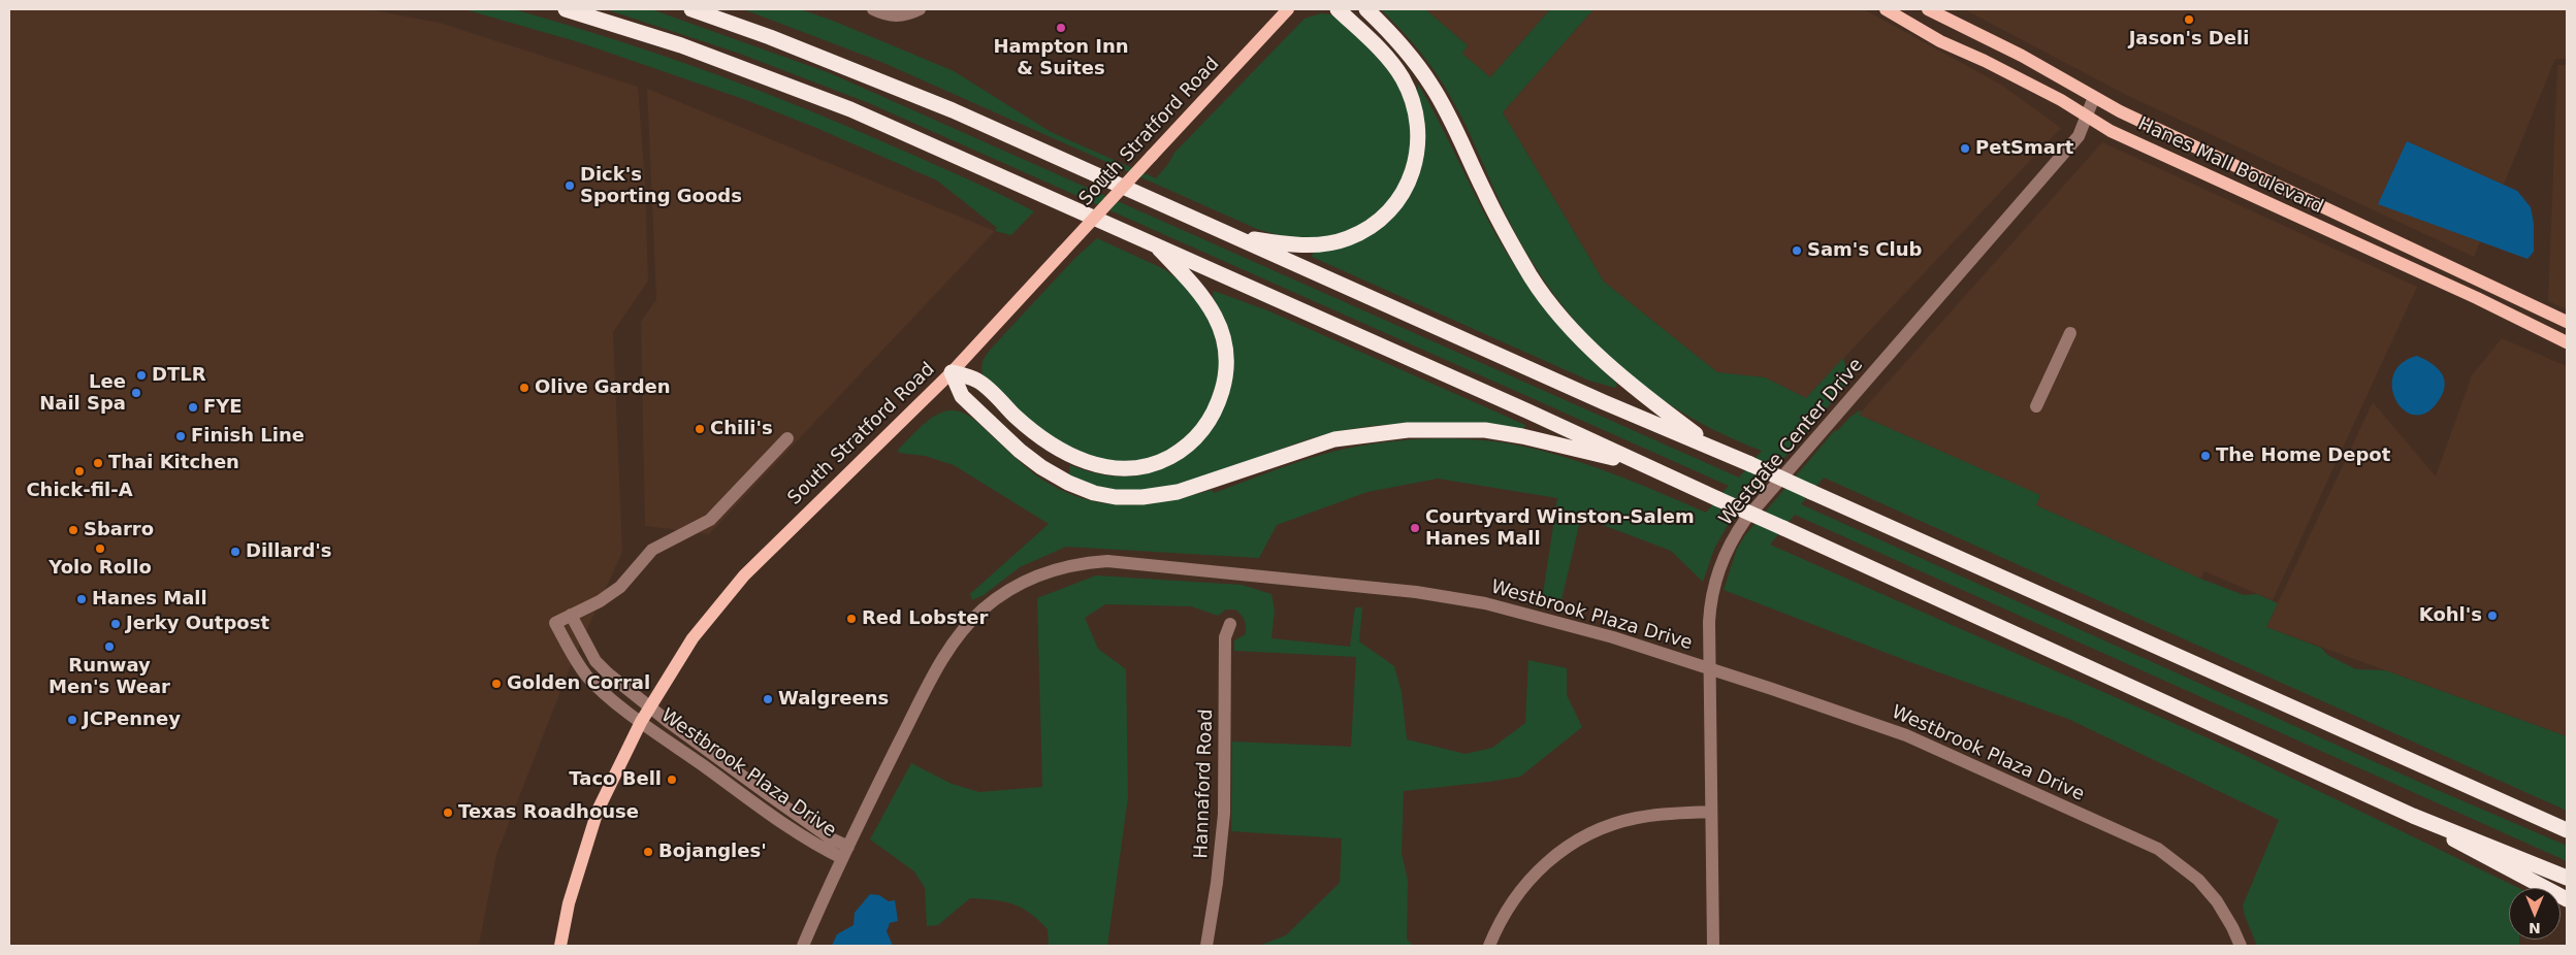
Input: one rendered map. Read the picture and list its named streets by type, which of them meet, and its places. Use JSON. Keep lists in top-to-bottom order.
{
  "streets": {
    "main road": ["South Stratford Road", "Hanes Mall Boulevard"],
    "street": ["Westgate Center Drive", "Westbrook Plaza Drive", "Hannaford Road"]
  },
  "crossings": [
    ["South Stratford Road", "Westbrook Plaza Drive"],
    ["Hanes Mall Boulevard", "Westgate Center Drive"],
    ["Westgate Center Drive", "Westbrook Plaza Drive"]
  ],
  "places": [
    "Jason's Deli",
    "Hampton Inn & Suites",
    "PetSmart",
    "Dick's Sporting Goods",
    "Sam's Club",
    "DTLR",
    "Olive Garden",
    "Lee Nail Spa",
    "FYE",
    "Chili's",
    "Finish Line",
    "The Home Depot",
    "Thai Kitchen",
    "Chick-fil-A",
    "Courtyard Winston-Salem Hanes Mall",
    "Sbarro",
    "Yolo Rollo",
    "Dillard's",
    "Hanes Mall",
    "Kohl's",
    "Red Lobster",
    "Jerky Outpost",
    "Runway Men's Wear",
    "Golden Corral",
    "Walgreens",
    "JCPenney",
    "Taco Bell",
    "Texas Roadhouse",
    "Bojangles'"
  ],
  "north": "bottom"
}
